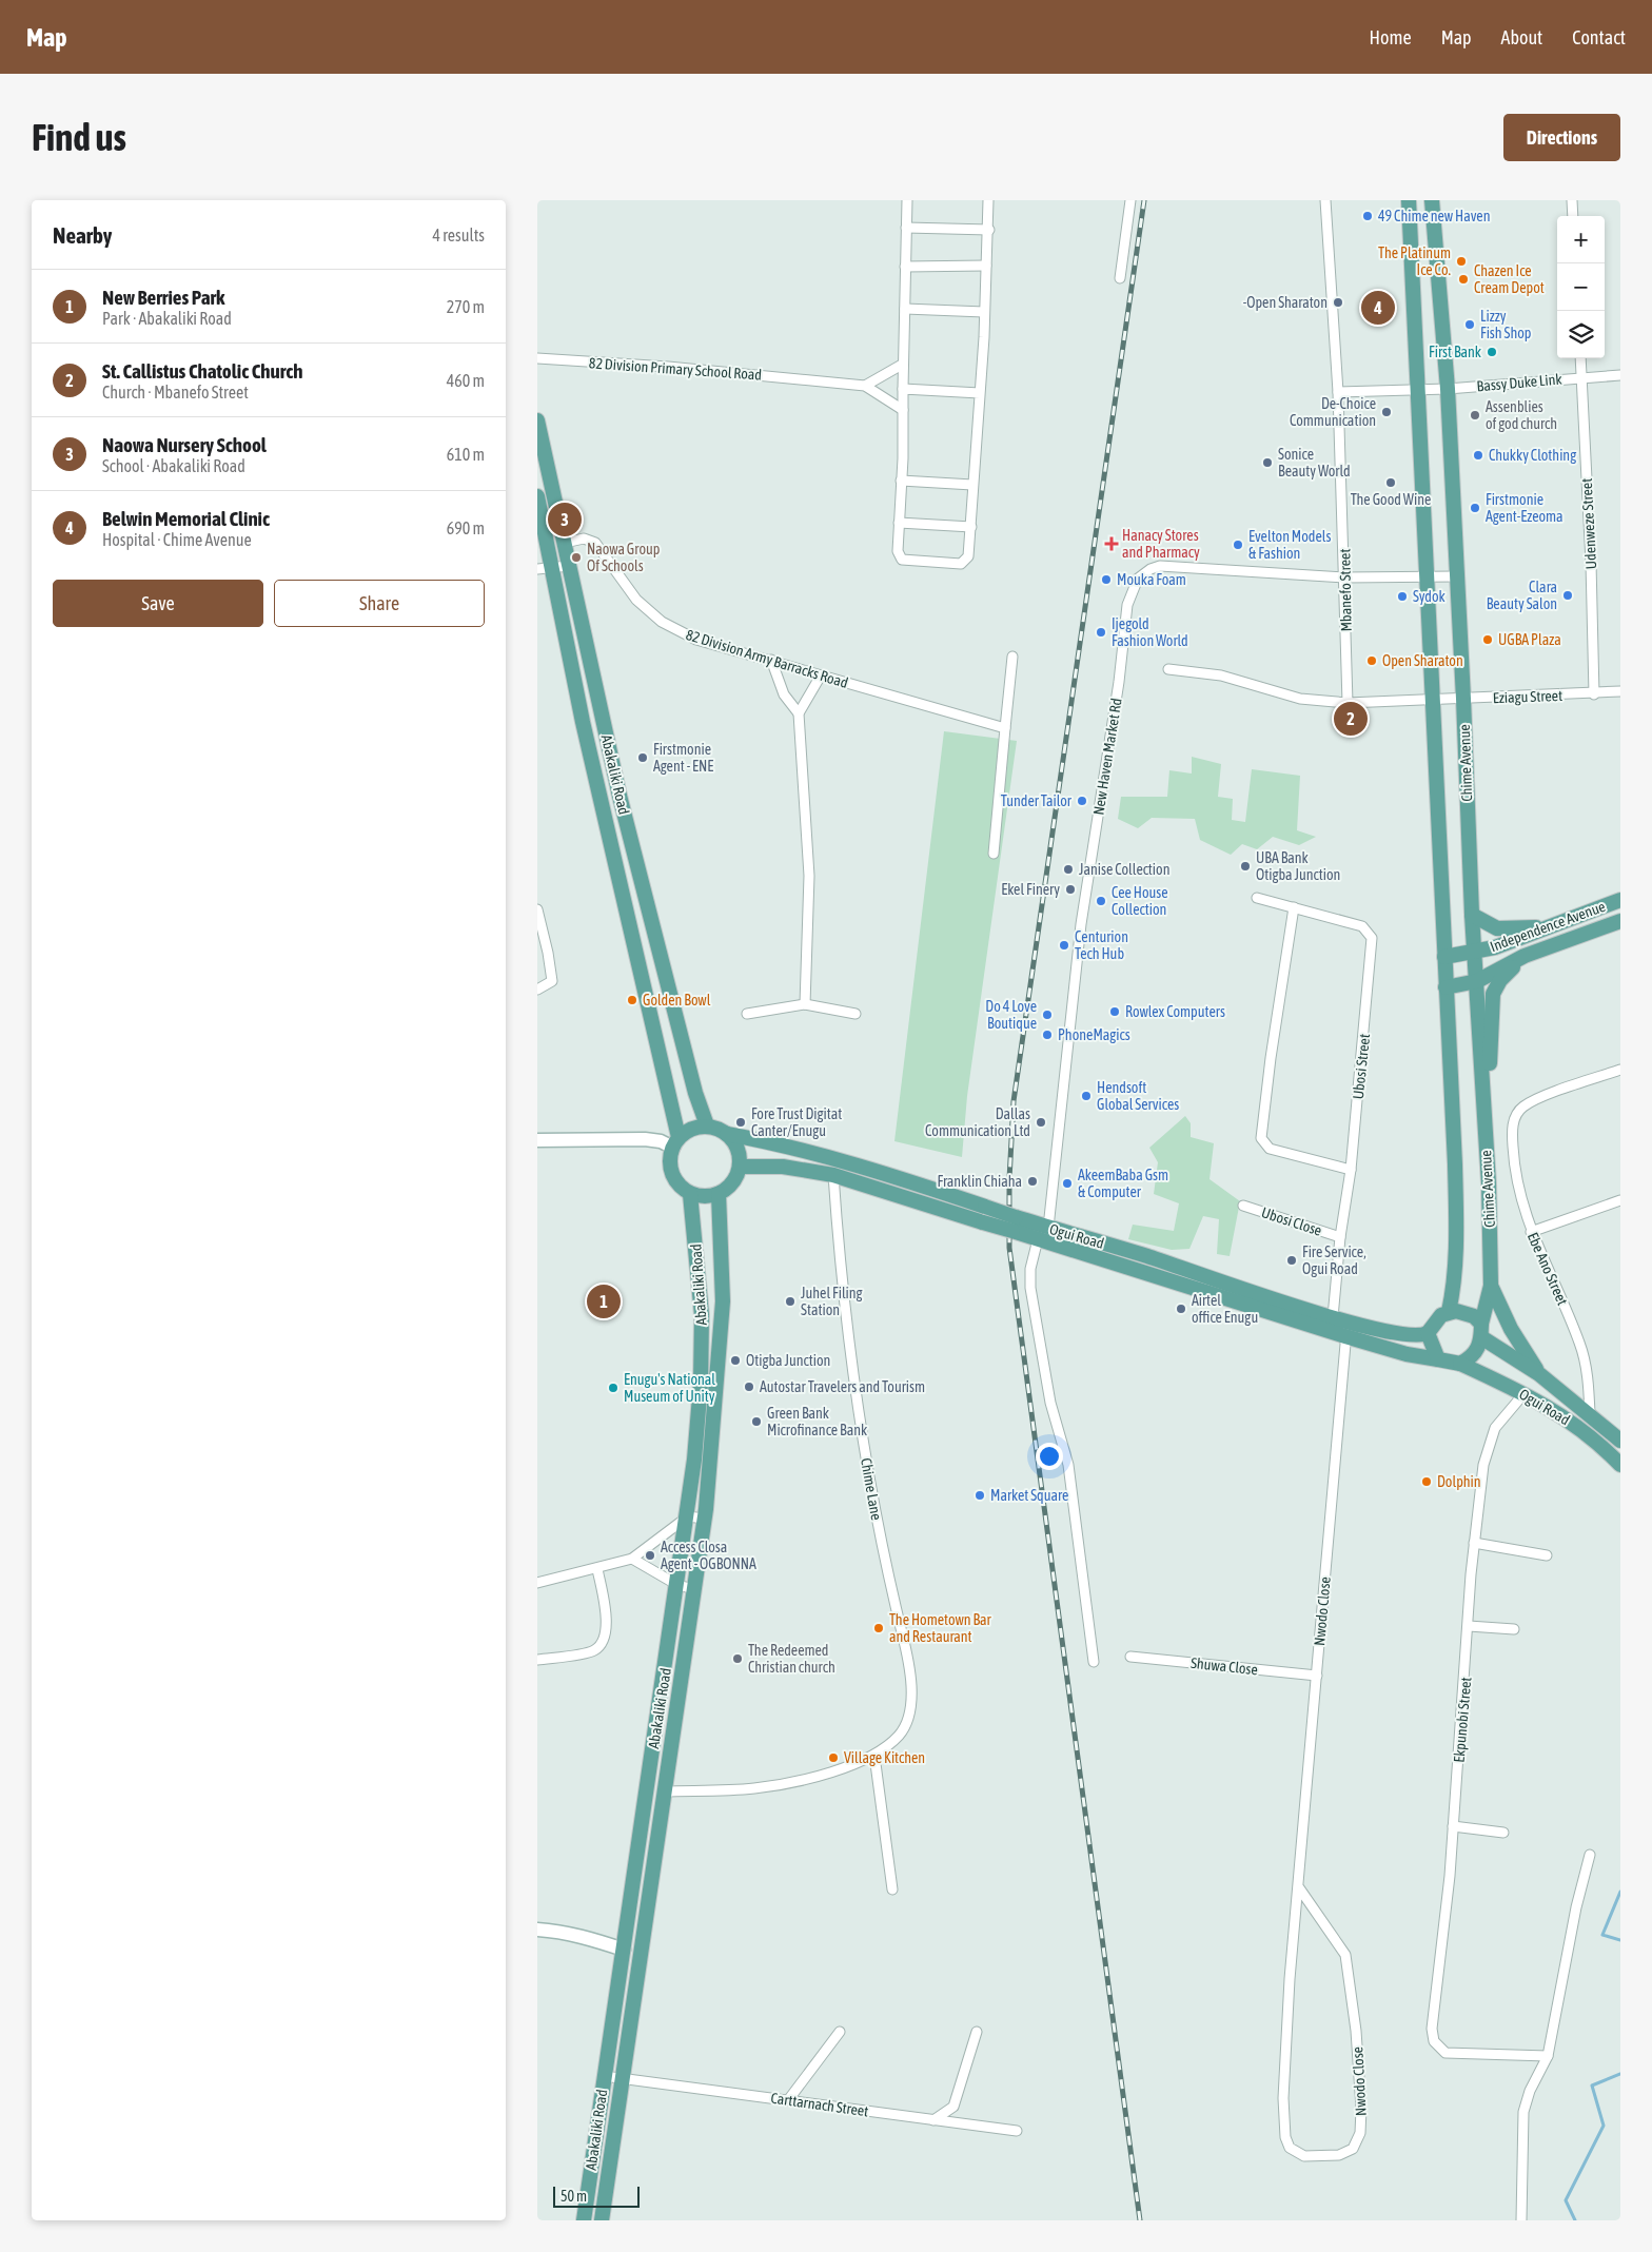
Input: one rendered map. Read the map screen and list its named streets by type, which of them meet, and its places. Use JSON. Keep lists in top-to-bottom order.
{
  "streets": {
    "main road": [
      "Chime Avenue",
      "Abakaliki Road",
      "Independence Avenue",
      "Ogui Road"
    ],
    "street": [
      "82 Division Primary School Road",
      "Bassy Duke Link",
      "Udenweze Street",
      "Mbanefo Street",
      "82 Division Army Barracks Road",
      "Eziagu Street",
      "New Haven Market Rd",
      "Ubosi Street",
      "Ubosi Close",
      "Ebe Ano Street",
      "Chime Lane",
      "Nwodo Close",
      "Shuwa Close",
      "Ekpunobi Street",
      "Carttarnach Street"
    ]
  },
  "crossings": [
    ["Bassy Duke Link", "Udenweze Street"],
    ["Bassy Duke Link", "Chime Avenue"],
    ["Udenweze Street", "Eziagu Street"],
    ["Mbanefo Street", "New Haven Market Rd"],
    ["82 Division Army Barracks Road", "Abakaliki Road"],
    ["Eziagu Street", "Chime Avenue"],
    ["New Haven Market Rd", "Chime Avenue"],
    ["New Haven Market Rd", "Ogui Road"],
    ["Chime Avenue", "Independence Avenue"],
    ["Chime Avenue", "Ogui Road"],
    ["Abakaliki Road", "Ogui Road"],
    ["Abakaliki Road", "Chime Lane"],
    ["Abakaliki Road", "Carttarnach Street"],
    ["Ubosi Street", "Ubosi Close"],
    ["Ubosi Street", "Ogui Road"],
    ["Ogui Road", "Ebe Ano Street"],
    ["Ogui Road", "Chime Lane"],
    ["Ogui Road", "Nwodo Close"],
    ["Ogui Road", "Ekpunobi Street"],
    ["Nwodo Close", "Shuwa Close"]
  ],
  "places": {
    "other": [
      "49 Chime new Haven",
      "The Platinum Ice Co.",
      "Chazen Ice Cream Depot",
      "-Open Sharaton",
      "Lizzy Fish Shop",
      "First Bank",
      "De-Choice Communication",
      "Assenblies of god church",
      "Chukky Clothing",
      "Sonice Beauty World",
      "The Good Wine",
      "Firstmonie Agent-Ezeoma",
      "Evelton Models & Fashion",
      "Naowa Group Of Schools",
      "Mouka Foam",
      "Clara Beauty Salon",
      "Sydok",
      "Ijegold Fashion World",
      "UGBA Plaza",
      "Open Sharaton",
      "Firstmonie Agent - ENE",
      "Tunder Tailor",
      "UBA Bank Otigba Junction",
      "Janise Collection",
      "Ekel Finery",
      "Cee House Collection",
      "Centurion Tech Hub",
      "Golden Bowl",
      "Rowlex Computers",
      "Do 4 Love Boutique",
      "PhoneMagics",
      "Hendsoft Global Services",
      "Fore Trust Digitat Canter/Enugu",
      "Dallas Communication Ltd",
      "Franklin Chiaha",
      "AkeemBaba Gsm & Computer",
      "Fire Service, Ogui Road",
      "Juhel Filing Station",
      "Airtel office Enugu",
      "Otigba Junction",
      "Autostar Travelers and Tourism",
      "Enugu's National Museum of Unity",
      "Green Bank Microfinance Bank",
      "Dolphin",
      "Market Square",
      "Access Closa Agent - OGBONNA",
      "The Hometown Bar and Restaurant",
      "The Redeemed Christian church",
      "Village Kitchen"
    ],
    "health": ["Hanacy Stores and Pharmacy"]
  },
  "scale_bar": "50 m",
  "page": {
    "header": "Map",
    "nav": [
      "Home",
      "Map",
      "About",
      "Contact"
    ],
    "buttons": [
      "Directions",
      ["Save", "Share"]
    ],
    "title": "Find us",
    "heading": ["Nearby", "4 results"],
    "map_buttons": ["+", "−"],
    "list": [
      {
        "mark": "1",
        "name": "New Berries Park",
        "note": "Park · Abakaliki Road",
        "value": "270 m"
      },
      {
        "mark": "2",
        "name": "St. Callistus Chatolic Church",
        "note": "Church · Mbanefo Street",
        "value": "460 m"
      },
      {
        "mark": "3",
        "name": "Naowa Nursery School",
        "note": "School · Abakaliki Road",
        "value": "610 m"
      },
      {
        "mark": "4",
        "name": "Belwin Memorial Clinic",
        "note": "Hospital · Chime Avenue",
        "value": "690 m"
      }
    ],
    "pins": [
      "4",
      "3",
      "2",
      "1"
    ],
    "scale": "50 m"
  }
}
